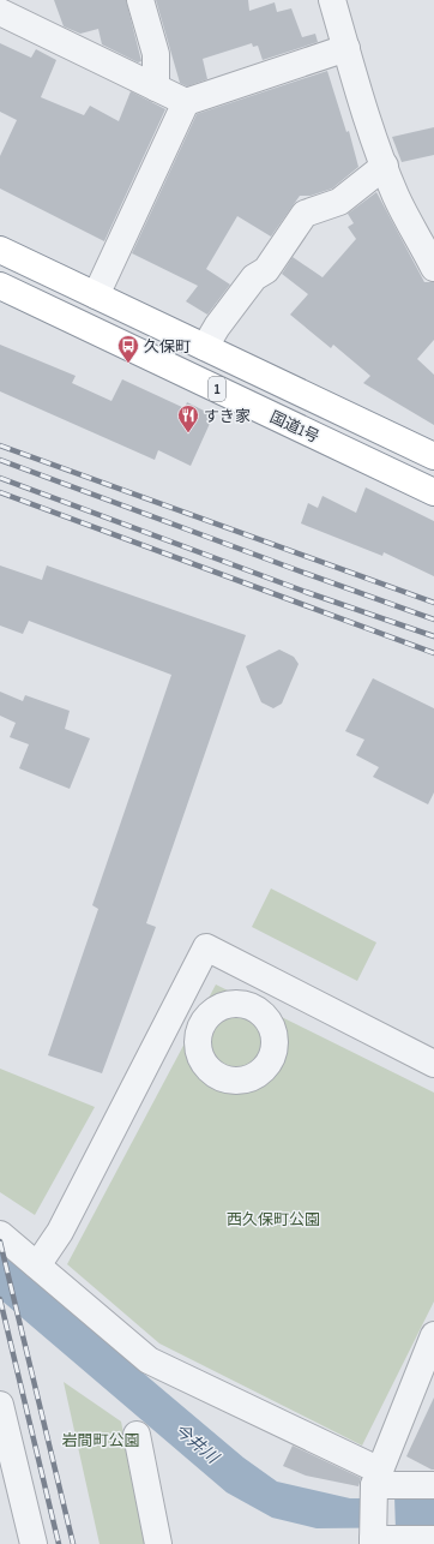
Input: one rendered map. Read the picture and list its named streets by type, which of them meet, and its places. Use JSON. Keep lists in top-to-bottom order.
{
  "streets": {
    "highway": ["1", "国道1号"]
  },
  "water": ["今井川"],
  "parks": ["西久保町公園", "岩間町公園"],
  "places": {
    "bus stop": ["久保町"],
    "restaurant": ["すき家"]
  }
}
